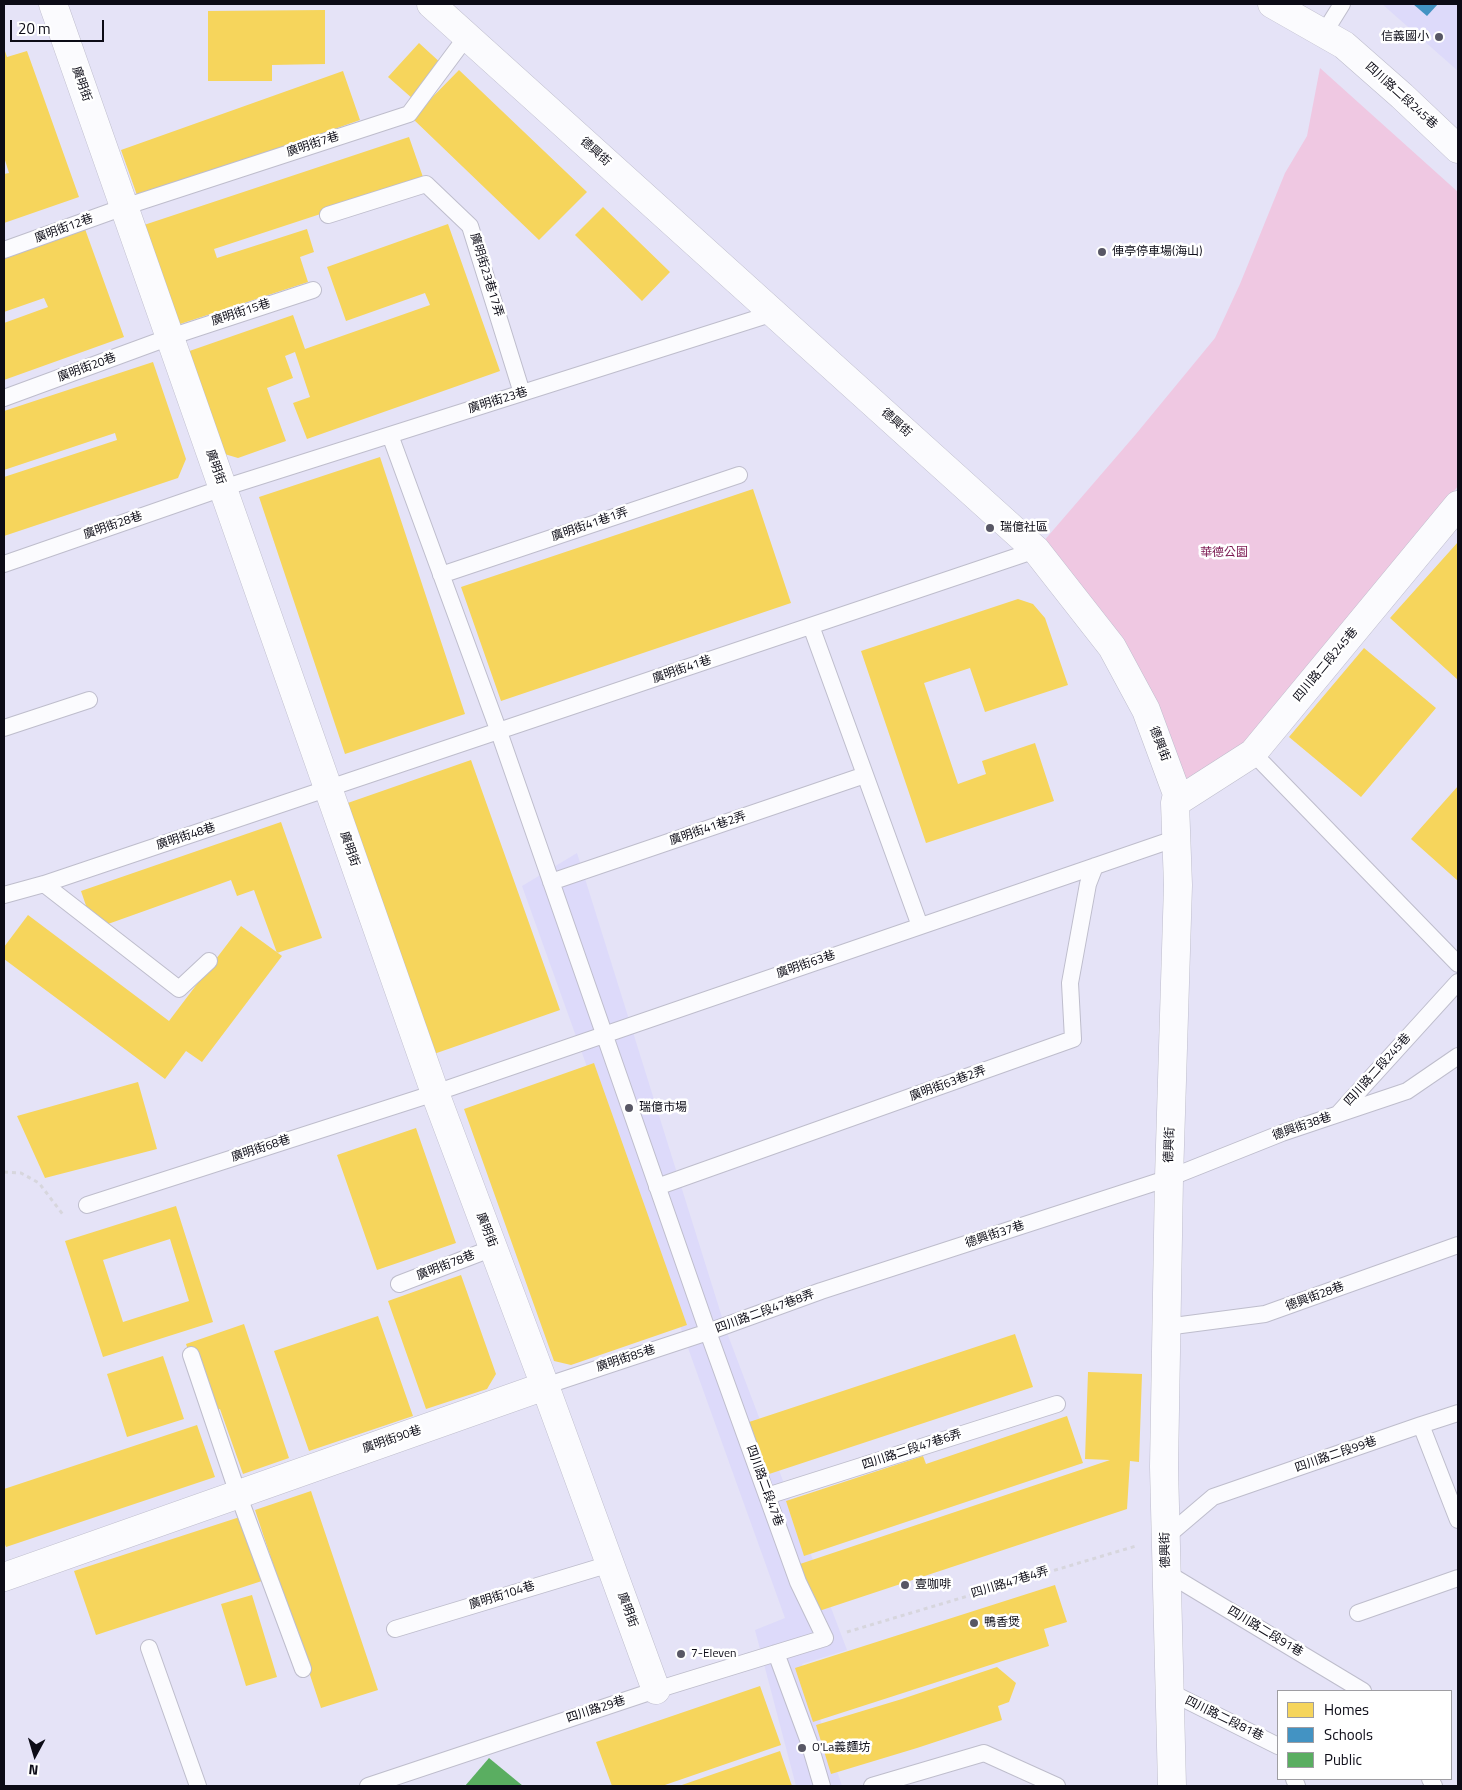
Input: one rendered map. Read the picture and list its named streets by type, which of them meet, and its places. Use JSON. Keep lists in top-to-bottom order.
{
  "streets": {
    "street": [
      "廣明街",
      "四川路二段245巷",
      "德興街",
      "廣明街90巷"
    ],
    "lane": [
      "廣明街7巷",
      "廣明街12巷",
      "廣明街23巷17弄",
      "廣明街15巷",
      "廣明街20巷",
      "廣明街23巷",
      "廣明街41巷1弄",
      "廣明街28巷",
      "廣明街41巷",
      "廣明街41巷2弄",
      "廣明街48巷",
      "廣明街63巷",
      "廣明街63巷2弄",
      "德興街38巷",
      "廣明街68巷",
      "德興街37巷",
      "廣明街78巷",
      "德興街28巷",
      "四川路二段47巷8弄",
      "廣明街85巷",
      "四川路二段47巷6弄",
      "四川路二段99巷",
      "四川路二段47巷",
      "廣明街104巷",
      "四川路二段91巷",
      "四川路29巷",
      "四川路二段81巷"
    ],
    "path": ["四川路47巷4弄"]
  },
  "crossings": [
    ["廣明街", "廣明街7巷"],
    ["廣明街", "廣明街12巷"],
    ["廣明街", "廣明街15巷"],
    ["廣明街", "廣明街20巷"],
    ["廣明街", "廣明街23巷"],
    ["廣明街", "廣明街28巷"],
    ["廣明街", "廣明街41巷"],
    ["廣明街", "廣明街48巷"],
    ["廣明街", "廣明街63巷"],
    ["廣明街", "廣明街68巷"],
    ["廣明街", "廣明街78巷"],
    ["廣明街", "廣明街85巷"],
    ["廣明街", "廣明街90巷"],
    ["廣明街", "廣明街104巷"],
    ["廣明街", "四川路29巷"],
    ["四川路二段245巷", "德興街"],
    ["四川路二段245巷", "德興街38巷"],
    ["廣明街7巷", "德興街"],
    ["廣明街7巷", "廣明街12巷"],
    ["德興街", "廣明街23巷"],
    ["德興街", "廣明街41巷"],
    ["德興街", "廣明街63巷"],
    ["德興街", "德興街38巷"],
    ["德興街", "德興街37巷"],
    ["德興街", "德興街28巷"],
    ["德興街", "四川路二段99巷"],
    ["德興街", "四川路47巷4弄"],
    ["德興街", "四川路二段91巷"],
    ["德興街", "四川路二段81巷"],
    ["廣明街23巷17弄", "廣明街23巷"],
    ["廣明街15巷", "廣明街20巷"],
    ["廣明街23巷", "廣明街28巷"],
    ["廣明街41巷", "廣明街48巷"],
    ["廣明街63巷", "廣明街63巷2弄"],
    ["廣明街63巷", "廣明街68巷"],
    ["德興街38巷", "德興街37巷"],
    ["德興街37巷", "四川路二段47巷8弄"],
    ["四川路二段47巷8弄", "廣明街85巷"],
    ["四川路二段47巷8弄", "四川路二段47巷"],
    ["廣明街85巷", "廣明街90巷"],
    ["廣明街85巷", "四川路二段47巷"],
    ["四川路二段47巷6弄", "四川路二段47巷"],
    ["四川路二段99巷", "四川路47巷4弄"],
    ["四川路二段47巷", "四川路47巷4弄"],
    ["四川路二段47巷", "四川路29巷"],
    ["四川路47巷4弄", "四川路29巷"]
  ],
  "parks": ["華德公園"],
  "places": [
    "信義國小",
    "俥亭停車場(海山)",
    "瑞億社區",
    "瑞億市場",
    "壹咖啡",
    "鴨香煲",
    "7-Eleven",
    "O'La義麵坊"
  ],
  "legend": ["Homes", "Schools", "Public"],
  "scale_bar": "20 m",
  "north": "bottom"
}
